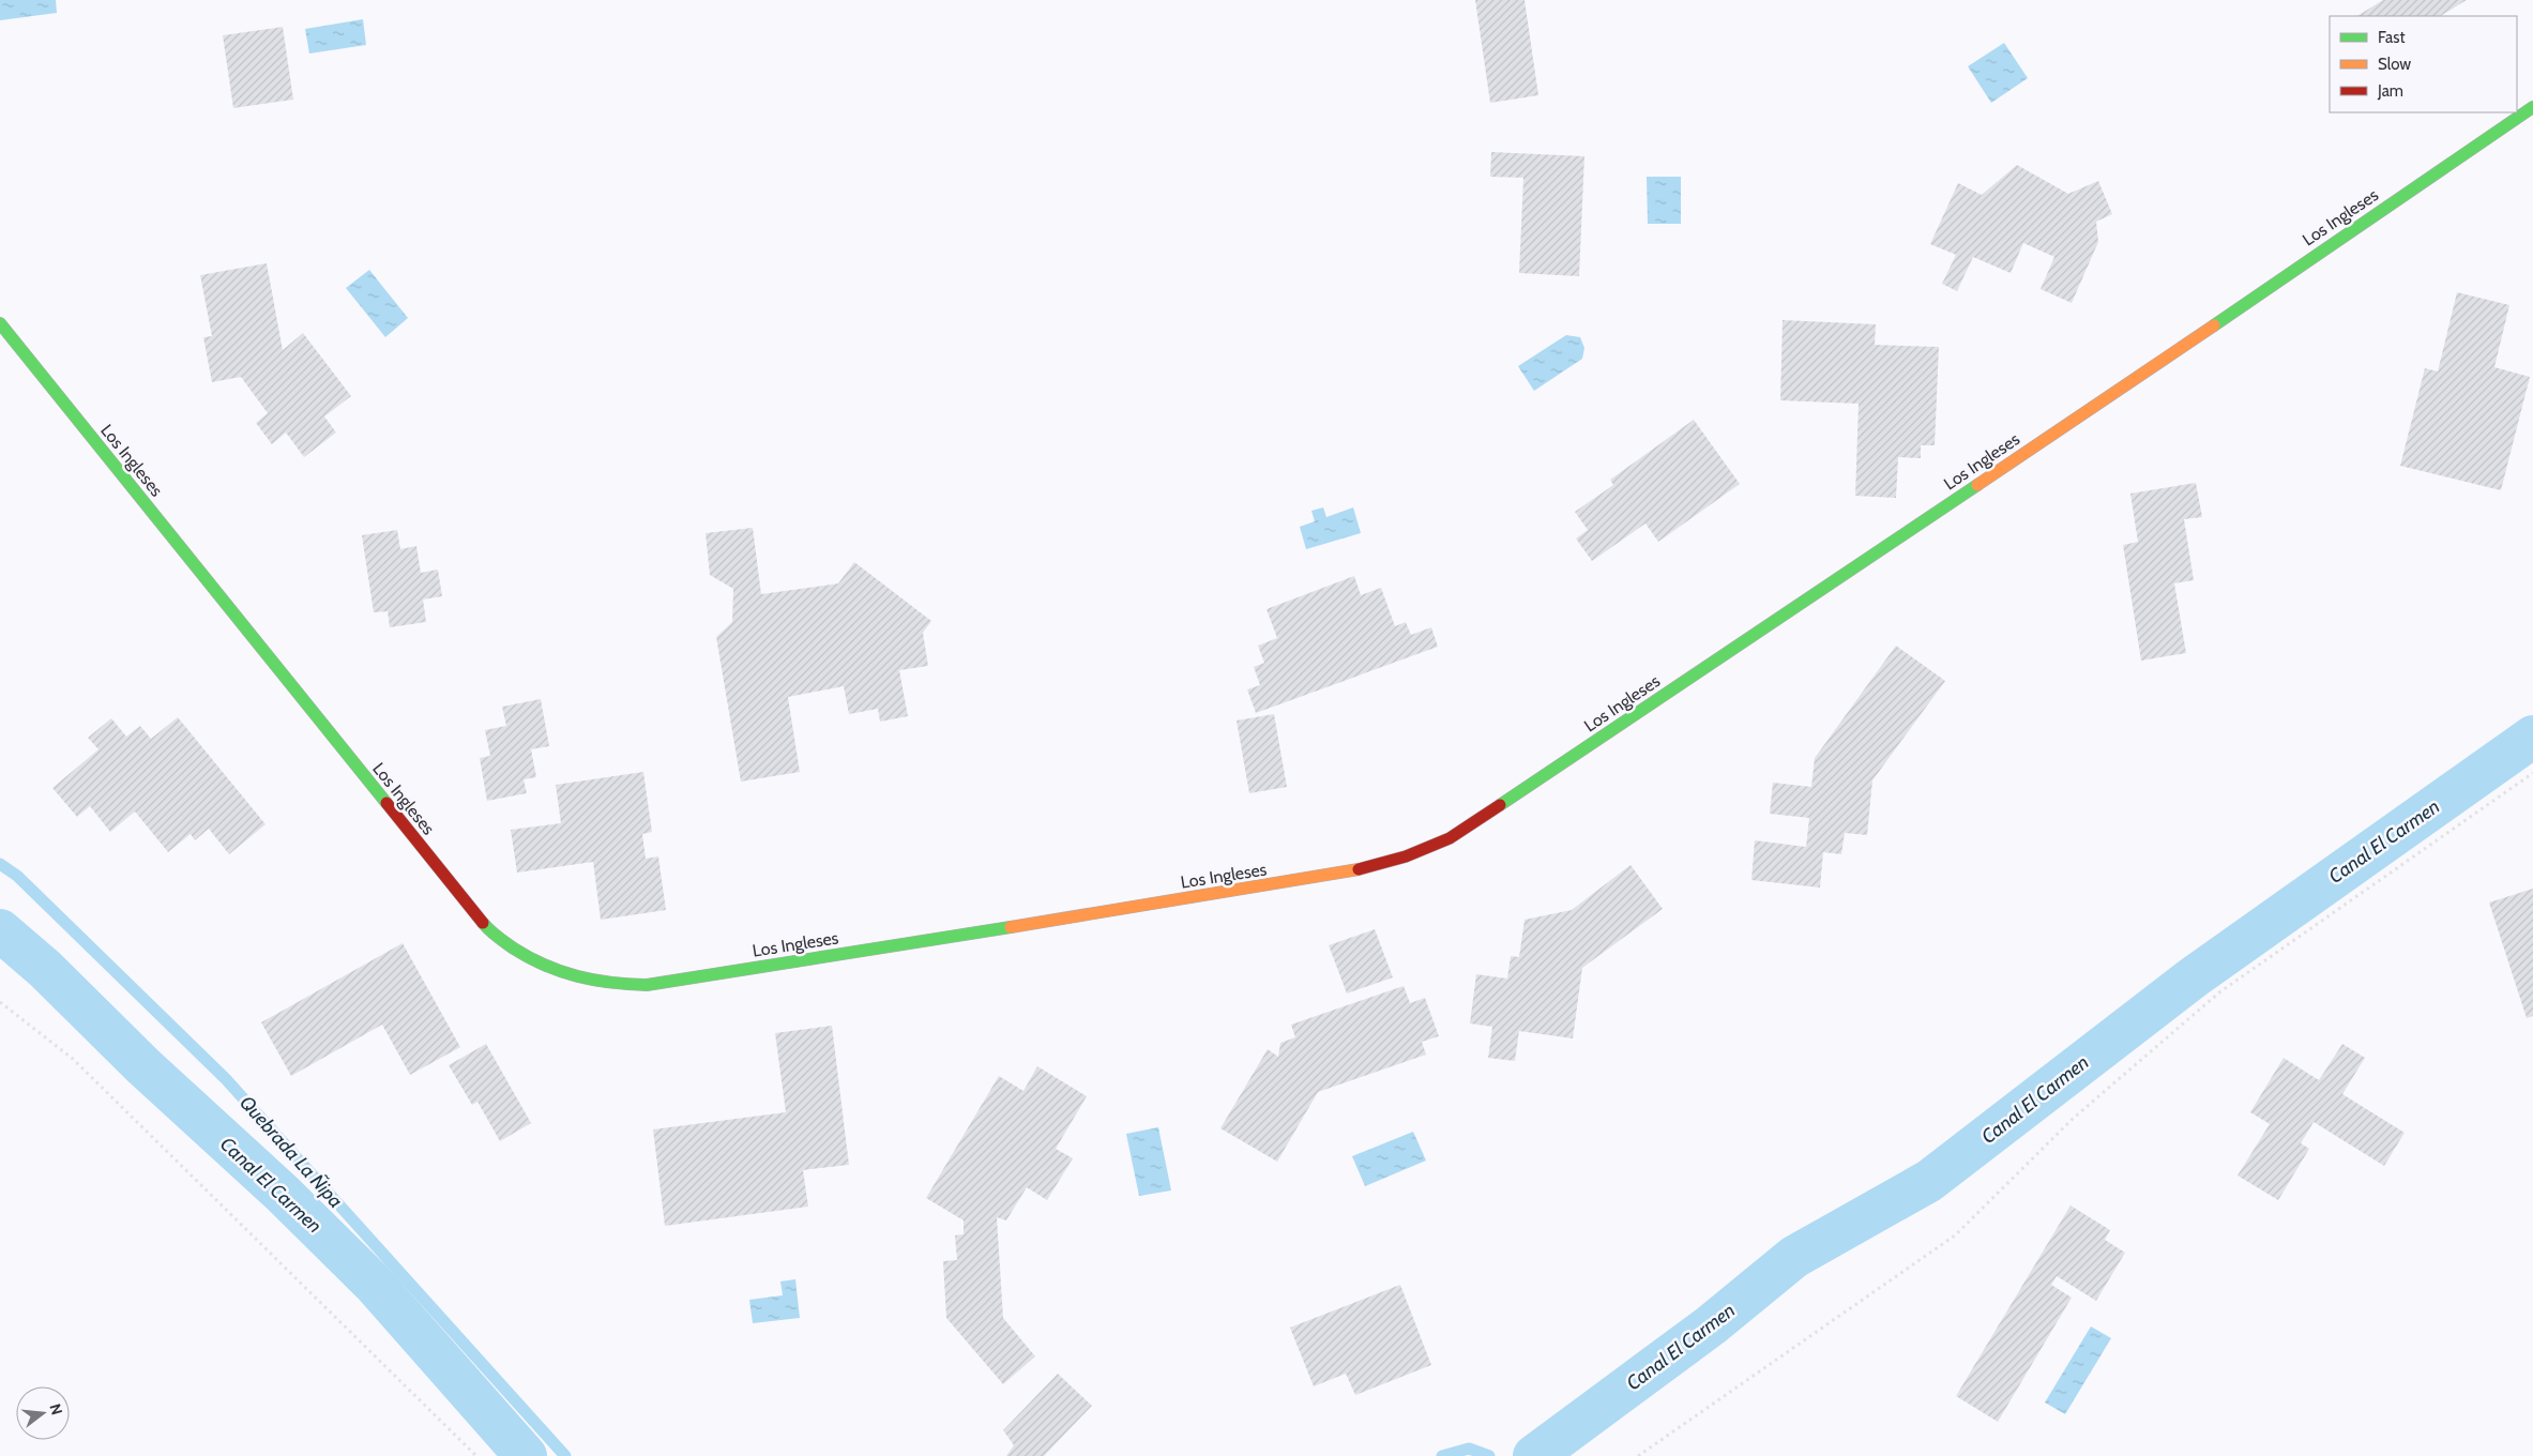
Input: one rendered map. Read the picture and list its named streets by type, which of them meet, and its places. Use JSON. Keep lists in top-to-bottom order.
{
  "streets": {
    "street": ["Los Ingleses"]
  },
  "water": ["Canal El Carmen", "Quebrada La Ñipa"],
  "legend": ["Fast", "Slow", "Jam"],
  "north": "right"
}
